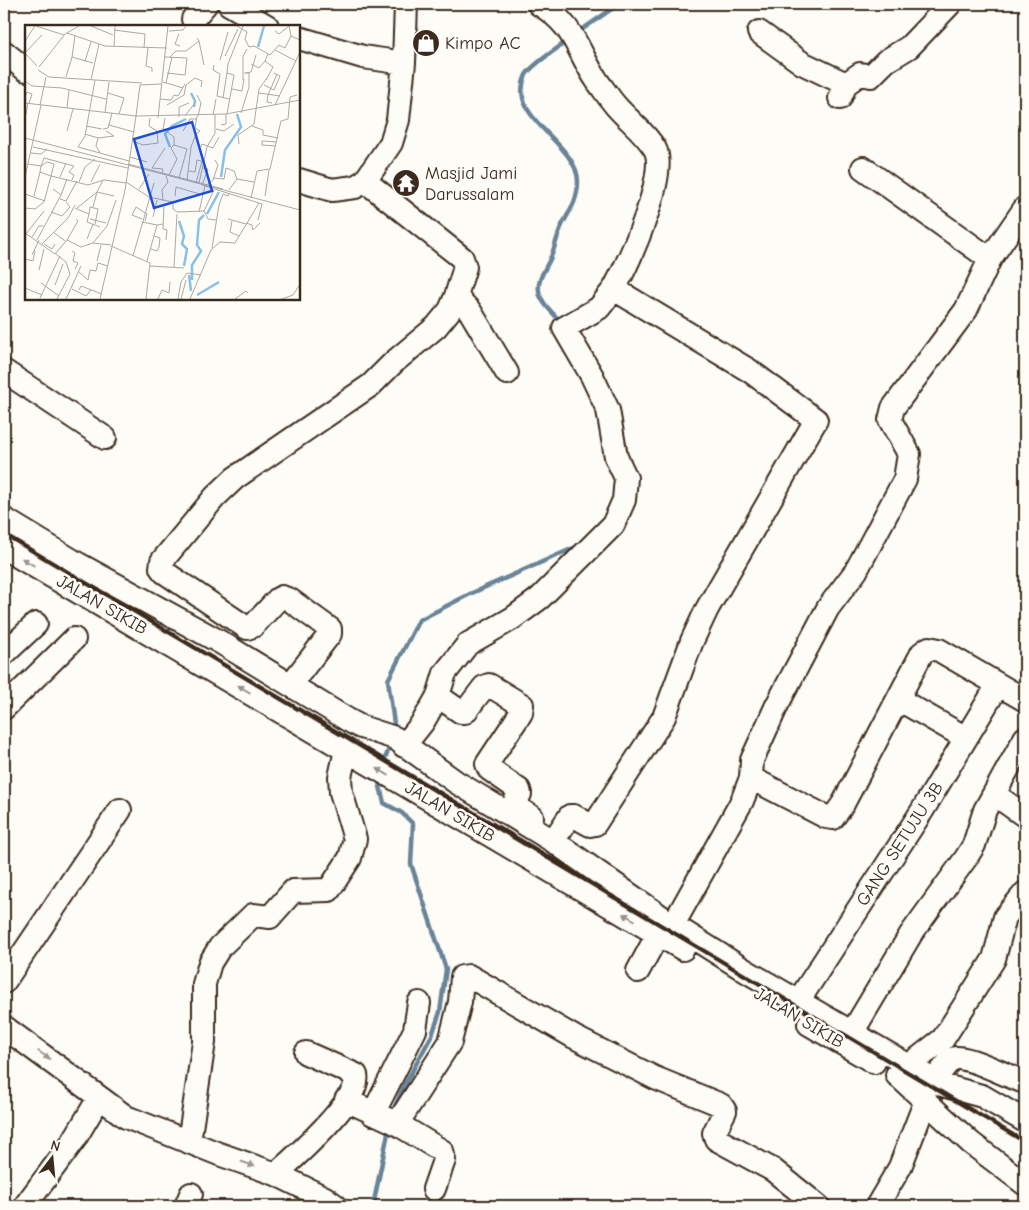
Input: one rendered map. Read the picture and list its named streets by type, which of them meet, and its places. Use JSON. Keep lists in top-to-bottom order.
{
  "streets": {
    "street": ["JALAN SIKIB", "GANG SETUJU 3B"]
  },
  "places": {
    "shop": ["Kimpo AC"],
    "temple": ["Masjid Jami Darussalam"]
  },
  "north": "top"
}
